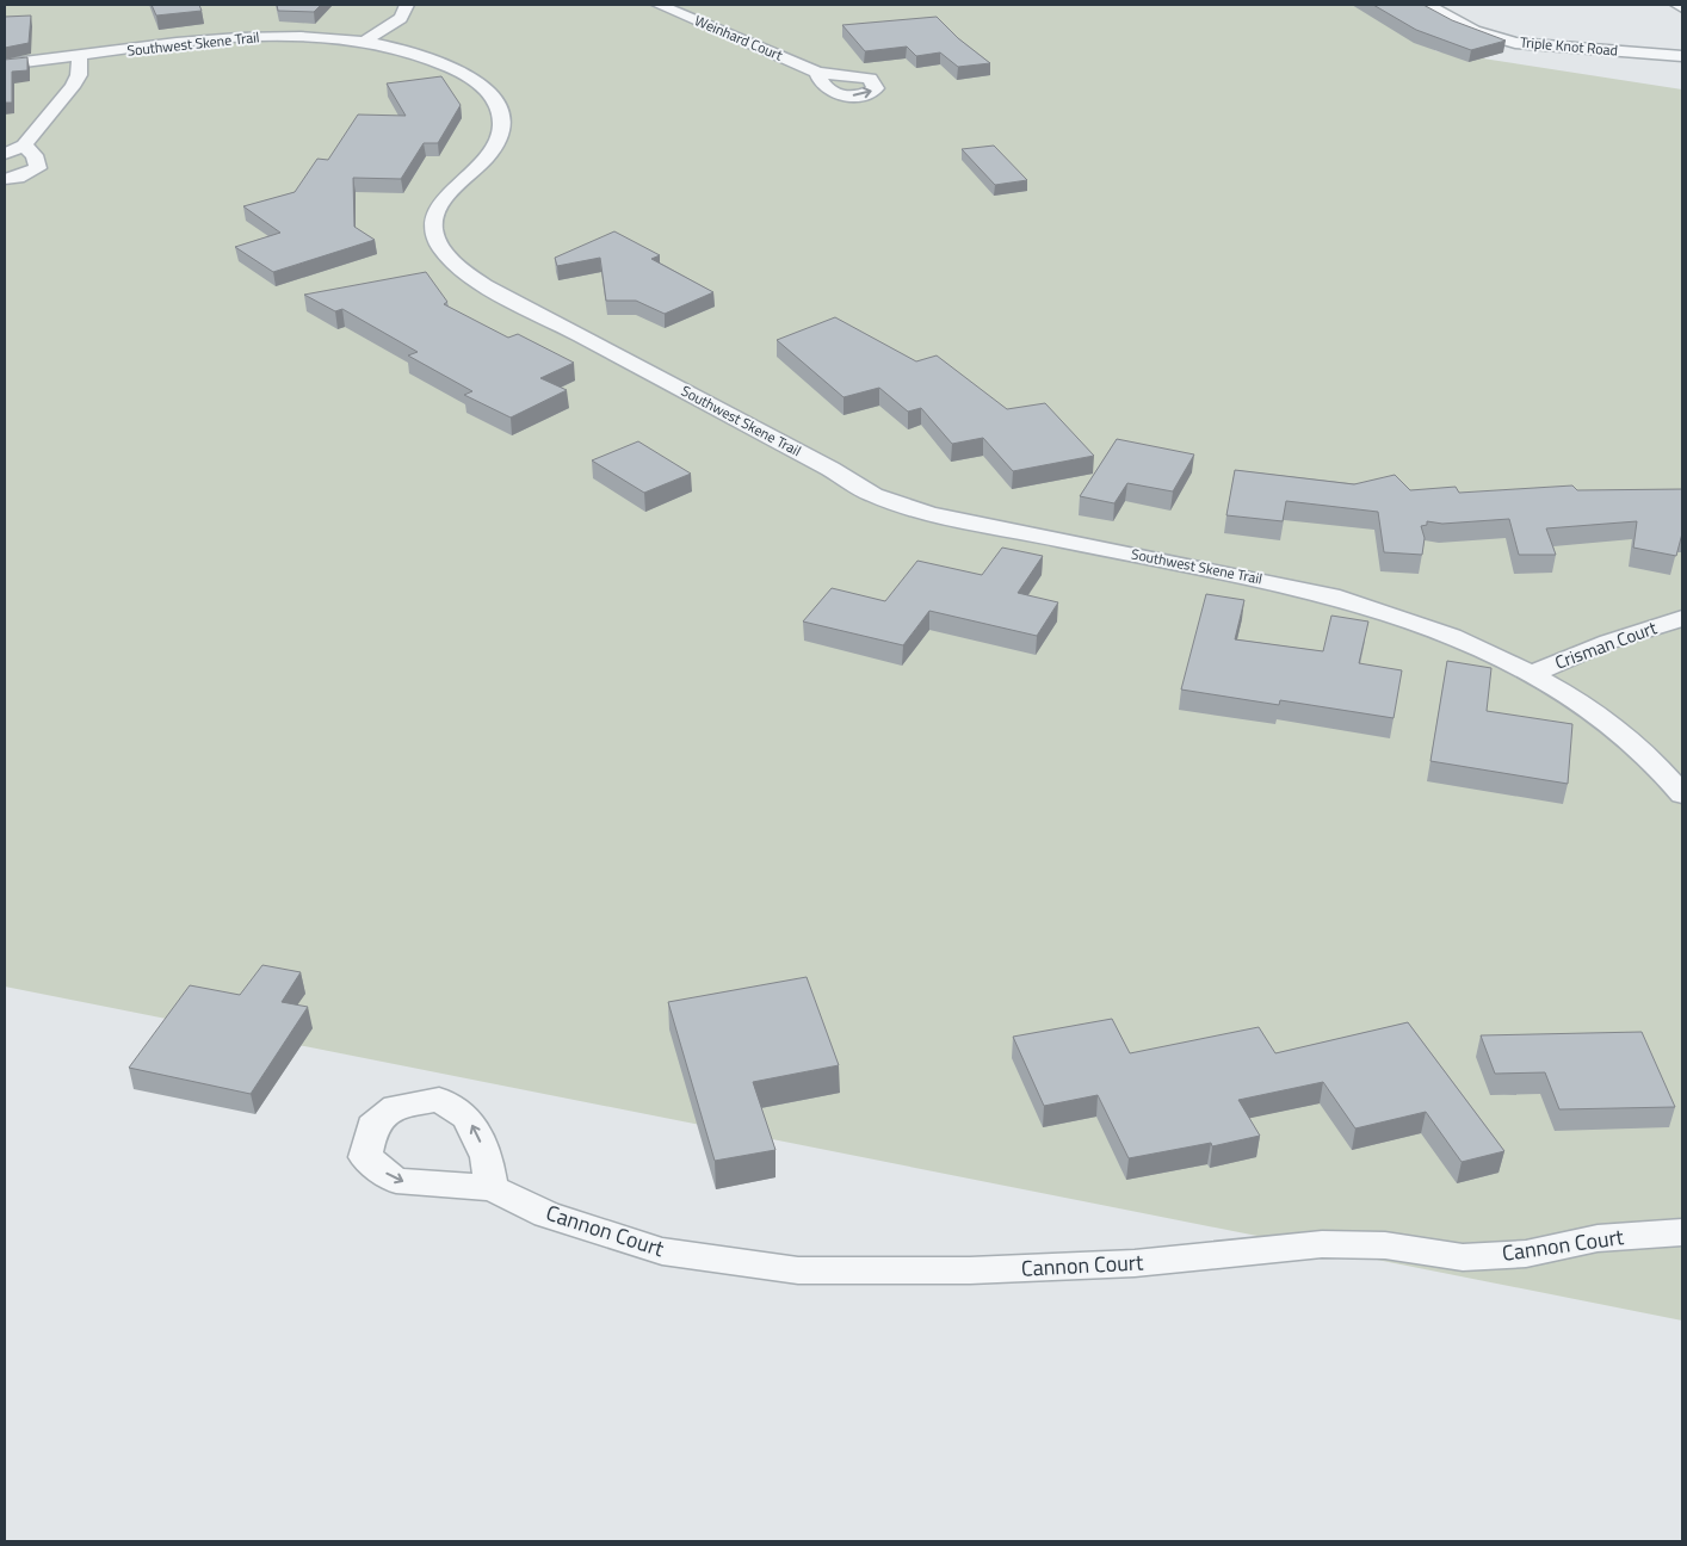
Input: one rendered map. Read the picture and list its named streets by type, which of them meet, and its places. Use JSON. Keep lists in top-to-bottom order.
{
  "streets": {
    "street": [
      "Weinhard Court",
      "Southwest Skene Trail",
      "Triple Knot Road",
      "Crisman Court",
      "Cannon Court"
    ]
  },
  "crossings": [
    ["Southwest Skene Trail", "Crisman Court"]
  ]
}
